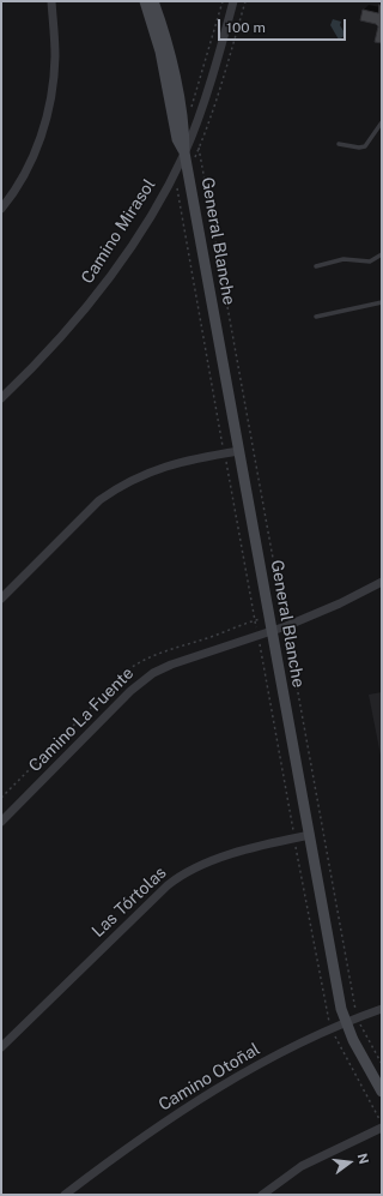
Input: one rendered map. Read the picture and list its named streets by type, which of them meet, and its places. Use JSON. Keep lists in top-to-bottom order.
{
  "streets": {
    "main road": ["General Blanche"],
    "street": [
      "Camino Mirasol",
      "Camino La Fuente",
      "Las Tórtolas",
      "Camino Otoñal"
    ]
  },
  "crossings": [
    ["Camino Mirasol", "General Blanche"],
    ["General Blanche", "Camino La Fuente"],
    ["General Blanche", "Las Tórtolas"],
    ["General Blanche", "Camino Otoñal"]
  ],
  "scale_bar": "100 m",
  "north": "right"
}
